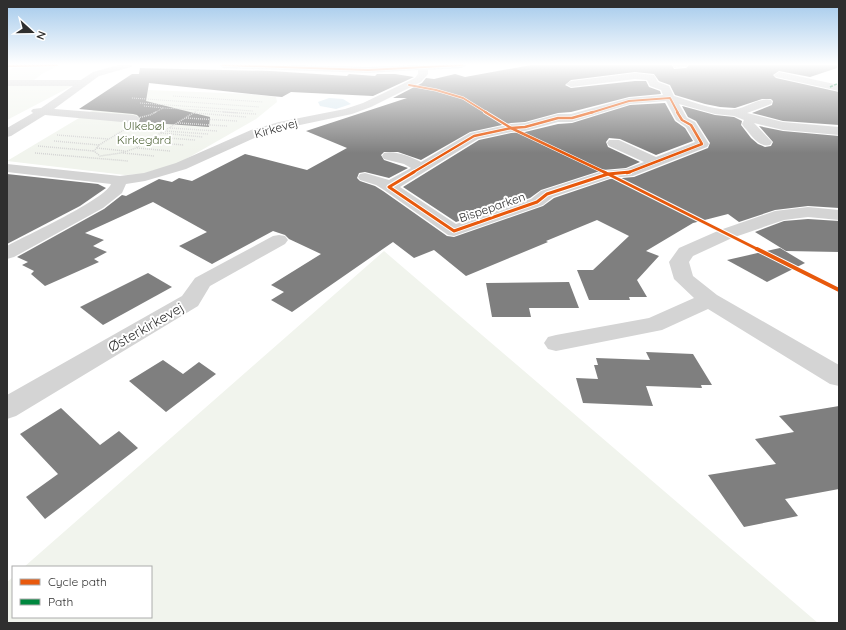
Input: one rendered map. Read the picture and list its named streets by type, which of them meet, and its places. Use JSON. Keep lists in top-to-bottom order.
{
  "streets": {
    "street": ["Kirkevej", "Bispeparken", "Østerkirkevej"]
  },
  "parks": ["Ulkebøl Kirkegård"],
  "legend": ["Cycle path", "Path"],
  "north": "right"
}
